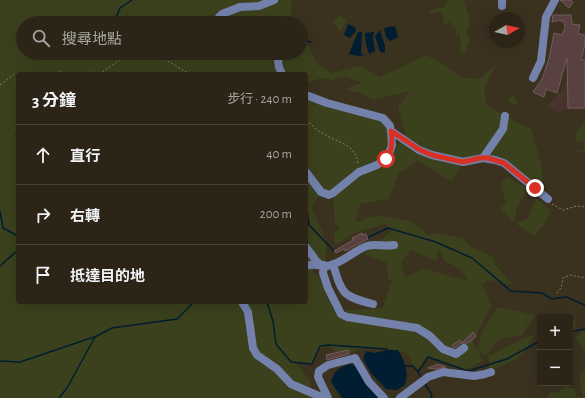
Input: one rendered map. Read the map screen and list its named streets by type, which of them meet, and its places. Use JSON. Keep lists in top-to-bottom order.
{
  "north": "right",
  "page": {
    "search": "搜尋地點",
    "heading": ["3 分鐘", "步行 · 240 m"],
    "list": [
      ["直行", "40 m"],
      ["右轉", "200 m"],
      "抵達目的地"
    ],
    "map_buttons": ["+", "−"]
  }
}
